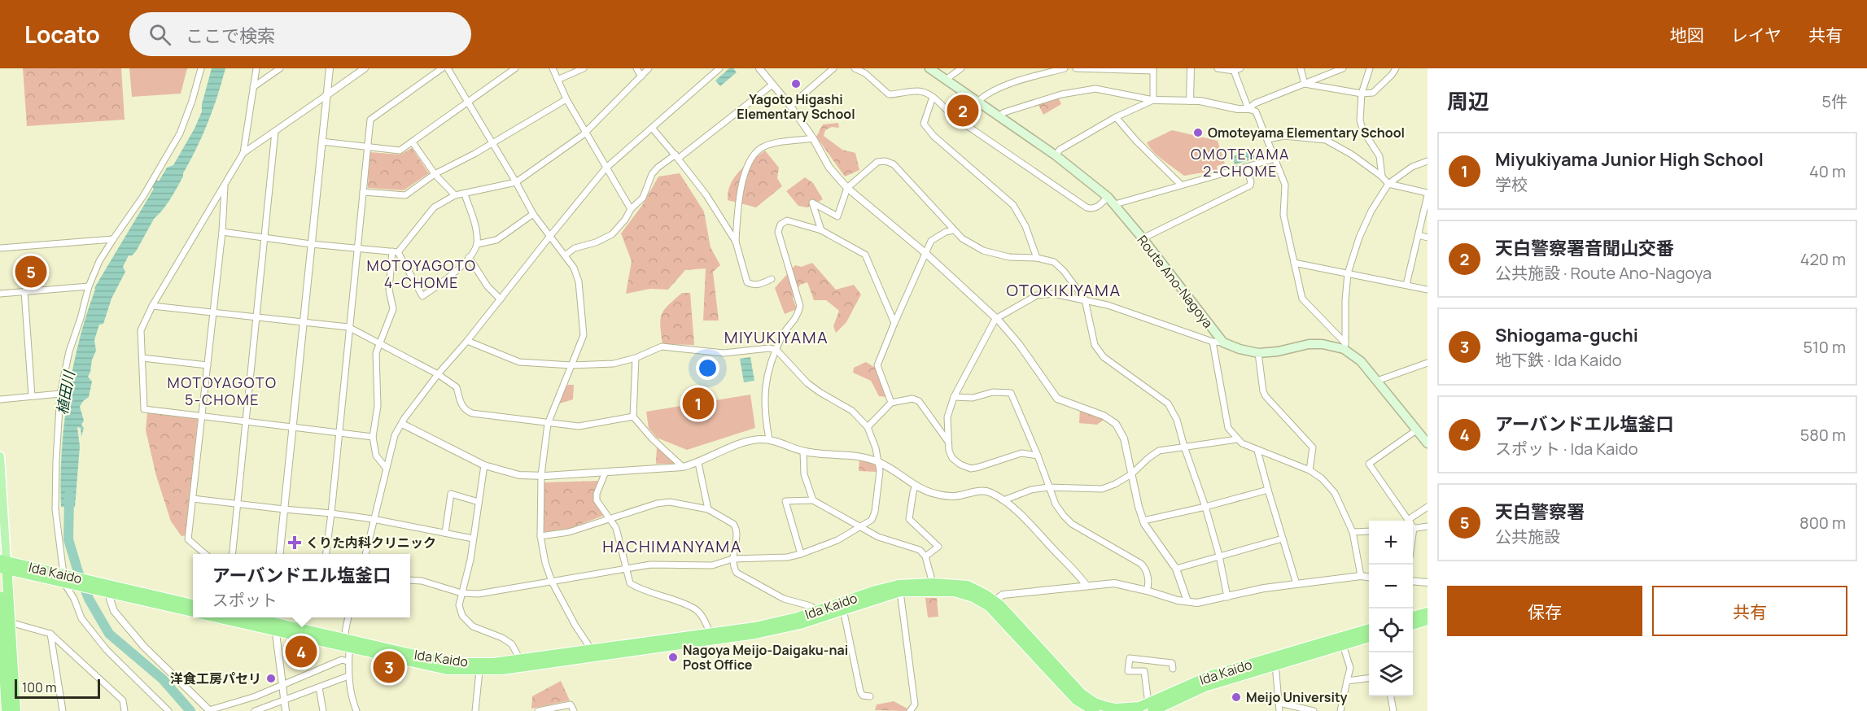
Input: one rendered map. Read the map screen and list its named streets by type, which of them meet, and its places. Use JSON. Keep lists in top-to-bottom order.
{
  "streets": {
    "highway": ["Ida Kaido"],
    "main road": ["Route Ano-Nagoya"]
  },
  "districts": [
    "OMOTEYAMA 2-CHOME",
    "MOTOYAGOTO 4-CHOME",
    "OTOKIKIYAMA",
    "MIYUKIYAMA",
    "MOTOYAGOTO 5-CHOME",
    "HACHIMANYAMA"
  ],
  "water": ["植田川"],
  "places": {
    "other": [
      "Yagoto Higashi Elementary School",
      "Omoteyama Elementary School",
      "Nagoya Meijo-Daigaku-nai Post Office",
      "洋食工房パセリ",
      "Meijo University"
    ],
    "health": ["くりた内科クリニック"]
  },
  "scale_bar": "100 m",
  "page": {
    "header": "Locato",
    "search": "ここで検索",
    "nav": ["地図", "レイヤ", "共有"],
    "heading": ["周辺", "5件"],
    "pins": [
      "2",
      "5",
      "1",
      "4",
      "3"
    ],
    "list": [
      {
        "mark": "1",
        "name": "Miyukiyama Junior High School",
        "note": "学校",
        "value": "40 m"
      },
      {
        "mark": "2",
        "name": "天白警察署音聞山交番",
        "note": "公共施設 · Route Ano-Nagoya",
        "value": "420 m"
      },
      {
        "mark": "3",
        "name": "Shiogama-guchi",
        "note": "地下鉄 · Ida Kaido",
        "value": "510 m"
      },
      {
        "mark": "4",
        "name": "アーバンドエル塩釜口",
        "note": "スポット · Ida Kaido",
        "value": "580 m"
      },
      {
        "mark": "5",
        "name": "天白警察署",
        "note": "公共施設",
        "value": "800 m"
      }
    ],
    "map_buttons": ["+", "−"],
    "popup": ["アーバンドエル塩釜口", "スポット"],
    "buttons": ["保存", "共有"],
    "scale": "100 m"
  }
}
